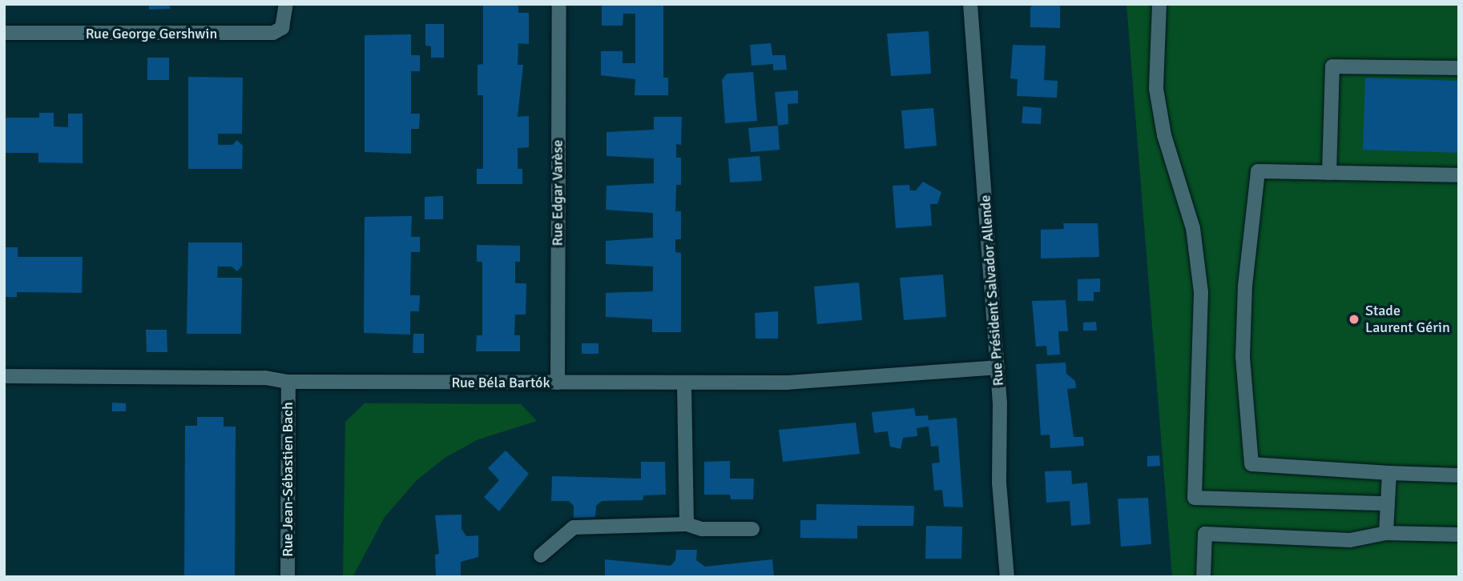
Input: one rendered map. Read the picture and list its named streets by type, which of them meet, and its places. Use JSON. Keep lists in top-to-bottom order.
{
  "streets": {
    "street": [
      "Rue George Gershwin",
      "Rue Edgar Varèse",
      "Rue Président Salvador Allende",
      "Rue Béla Bartók",
      "Rue Jean-Sébastien Bach"
    ]
  },
  "crossings": [
    ["Rue Edgar Varèse", "Rue Béla Bartók"],
    ["Rue Président Salvador Allende", "Rue Béla Bartók"],
    ["Rue Béla Bartók", "Rue Jean-Sébastien Bach"]
  ],
  "places": ["Stade Laurent Gérin"]
}
